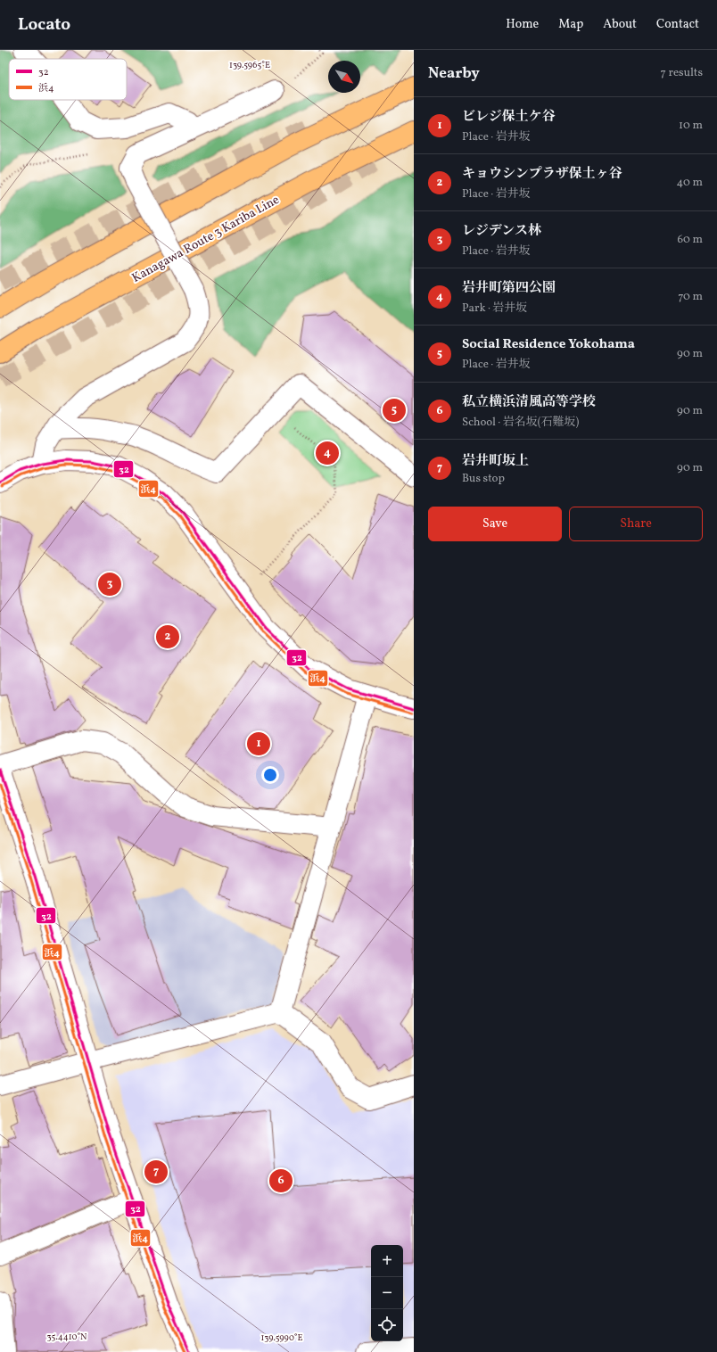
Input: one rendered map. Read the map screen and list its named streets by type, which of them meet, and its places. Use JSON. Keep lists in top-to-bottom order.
{
  "streets": {
    "highway": ["Kanagawa Route 3 Kariba Line"]
  },
  "lines": ["transit line 32", "transit line 浜4"],
  "legend": ["32", "浜4"],
  "north": "bottom right",
  "page": {
    "header": "Locato",
    "nav": [
      "Home",
      "Map",
      "About",
      "Contact"
    ],
    "heading": ["Nearby", "7 results"],
    "list": [
      {
        "mark": "1",
        "name": "ビレジ保土ケ谷",
        "note": "Place · 岩井坂",
        "value": "10 m"
      },
      {
        "mark": "2",
        "name": "キョウシンプラザ保土ヶ谷",
        "note": "Place · 岩井坂",
        "value": "40 m"
      },
      {
        "mark": "3",
        "name": "レジデンス林",
        "note": "Place · 岩井坂",
        "value": "60 m"
      },
      {
        "mark": "4",
        "name": "岩井町第四公園",
        "note": "Park · 岩井坂",
        "value": "70 m"
      },
      {
        "mark": "5",
        "name": "Social Residence Yokohama",
        "note": "Place · 岩井坂",
        "value": "90 m"
      },
      {
        "mark": "6",
        "name": "私立横浜清風高等学校",
        "note": "School · 岩名坂(石難坂)",
        "value": "90 m"
      },
      {
        "mark": "7",
        "name": "岩井町坂上",
        "note": "Bus stop",
        "value": "90 m"
      }
    ],
    "pins": [
      "5",
      "4",
      "3",
      "2",
      "1",
      "7",
      "6"
    ],
    "buttons": ["Save", "Share"],
    "map_buttons": ["+", "−"]
  },
  "coordinates": ["139.5965°E", "35.4410°N", "139.5990°E"]
}
